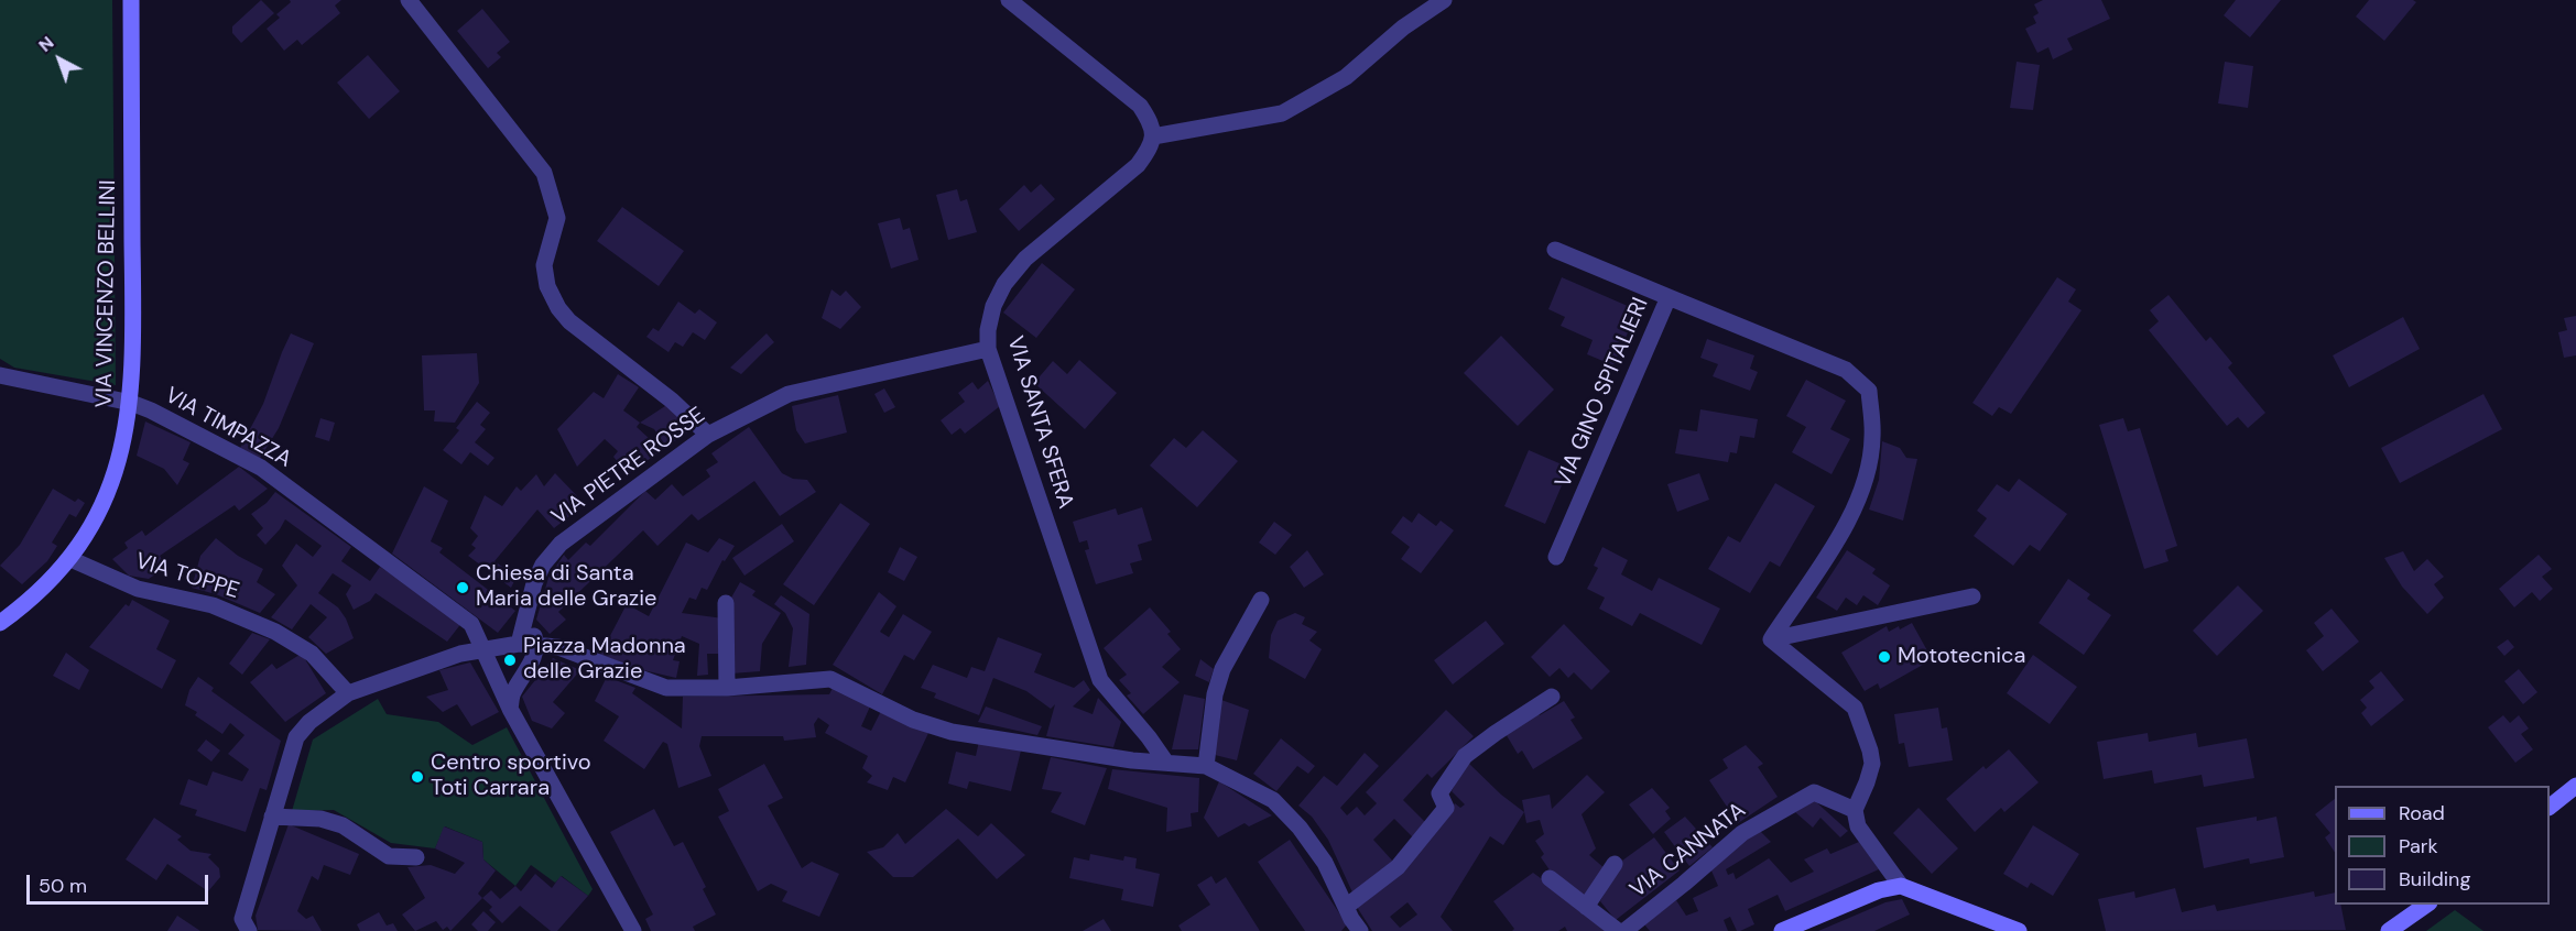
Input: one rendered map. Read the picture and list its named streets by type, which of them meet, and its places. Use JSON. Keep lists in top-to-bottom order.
{
  "streets": {
    "street": [
      "VIA VINCENZO BELLINI",
      "VIA GINO SPITALIERI",
      "VIA SANTA SFERA",
      "VIA TIMPAZZA",
      "VIA PIETRE ROSSE",
      "VIA TOPPE",
      "VIA CANNATA"
    ]
  },
  "crossings": [
    ["VIA VINCENZO BELLINI", "VIA TIMPAZZA"],
    ["VIA VINCENZO BELLINI", "VIA TOPPE"],
    ["VIA SANTA SFERA", "VIA PIETRE ROSSE"]
  ],
  "places": [
    "Chiesa di Santa Maria delle Grazie",
    "Mototecnica",
    "Piazza Madonna delle Grazie",
    "Centro sportivo Toti Carrara"
  ],
  "legend": ["Road", "Park", "Building"],
  "scale_bar": "50 m",
  "north": "top left"
}
